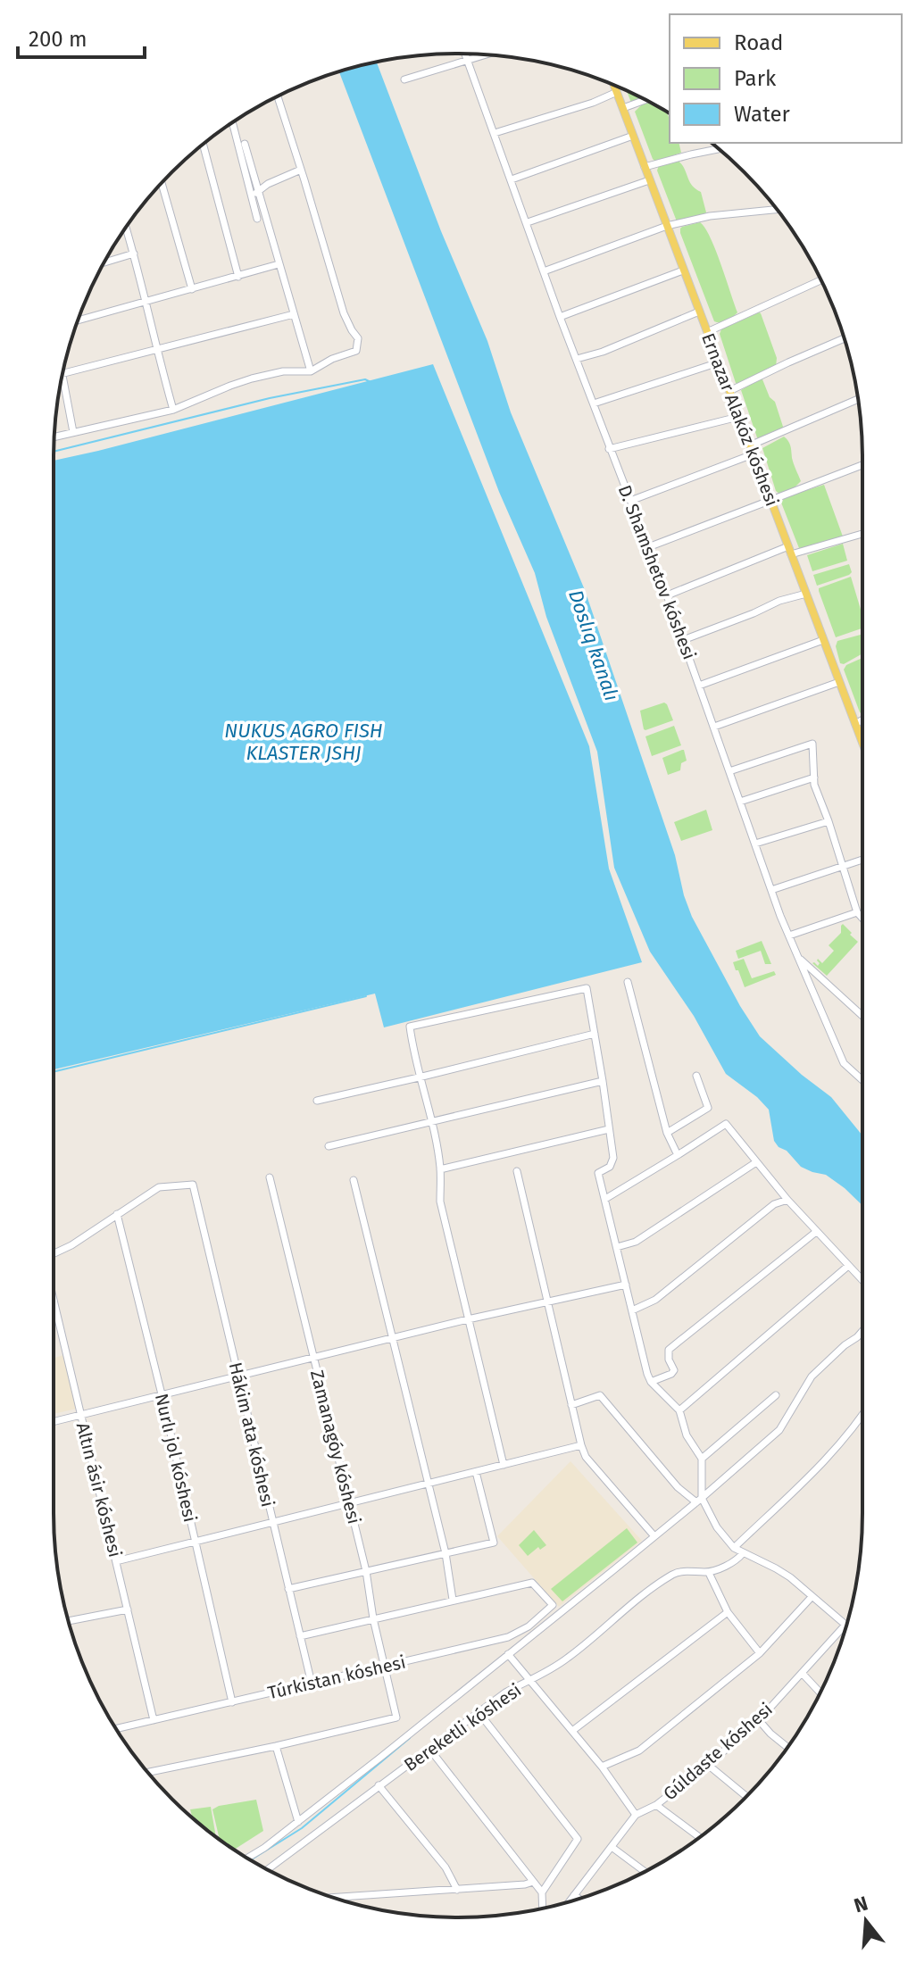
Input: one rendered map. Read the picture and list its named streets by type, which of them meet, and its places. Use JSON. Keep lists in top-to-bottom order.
{
  "streets": {
    "main road": ["Ernazar Alakóz kóshesi"],
    "street": [
      "D. Shamshetov kóshesi",
      "Hákim ata kóshesi",
      "Zamanagóy kóshesi",
      "Nurlı jol kóshesi",
      "Altın ásir kóshesi",
      "Túrkistan kóshesi",
      "Bereketli kóshesi",
      "Gúldaste kóshesi"
    ]
  },
  "crossings": [
    ["Hákim ata kóshesi", "Nurlı jol kóshesi"],
    ["Hákim ata kóshesi", "Túrkistan kóshesi"],
    ["Zamanagóy kóshesi", "Túrkistan kóshesi"],
    ["Nurlı jol kóshesi", "Túrkistan kóshesi"],
    ["Altın ásir kóshesi", "Túrkistan kóshesi"]
  ],
  "water": ["Doslıq kanalı", "NUKUS AGRO FISH KLASTER JSHJ"],
  "legend": ["Road", "Park", "Water"],
  "scale_bar": "200 m",
  "north": "top"
}
